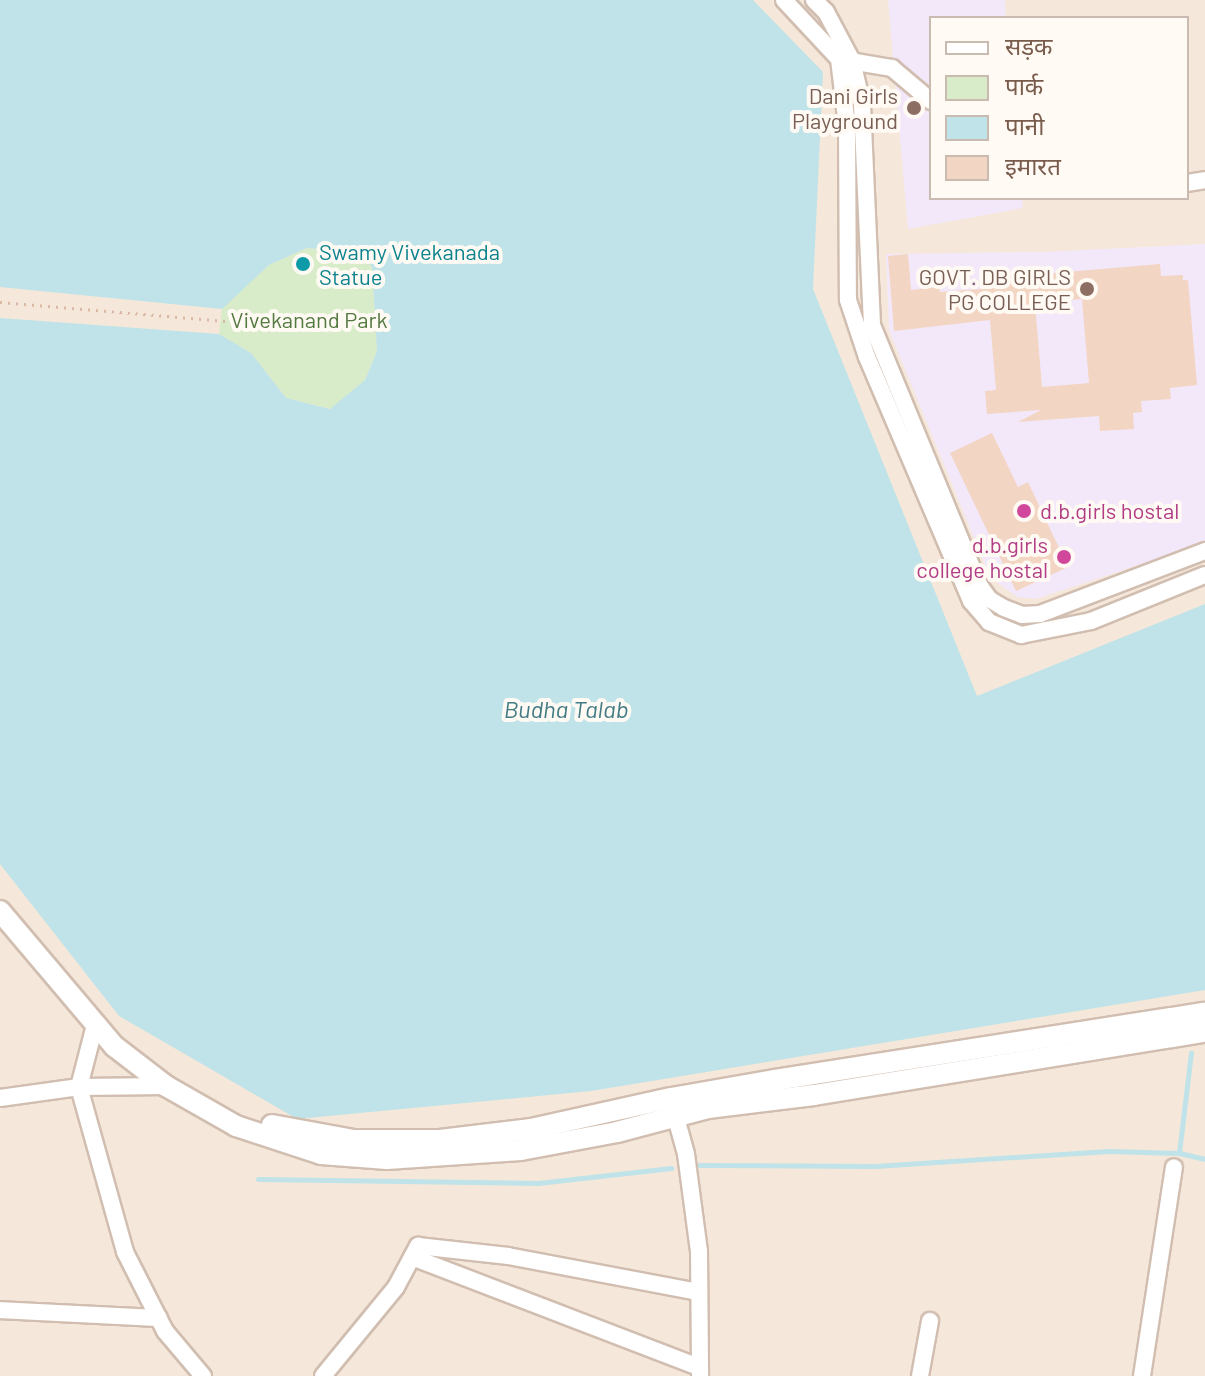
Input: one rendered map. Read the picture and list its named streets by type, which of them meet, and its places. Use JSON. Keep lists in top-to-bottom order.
{
  "water": ["Budha Talab"],
  "parks": ["Vivekanand Park"],
  "places": [
    "Dani Girls Playground",
    "Swamy Vivekanada Statue",
    "GOVT. DB GIRLS PG COLLEGE",
    "d.b.girls hostal",
    "d.b.girls college hostal"
  ],
  "legend": [
    "सड़क",
    "पार्क",
    "पानी",
    "इमारत"
  ]
}
